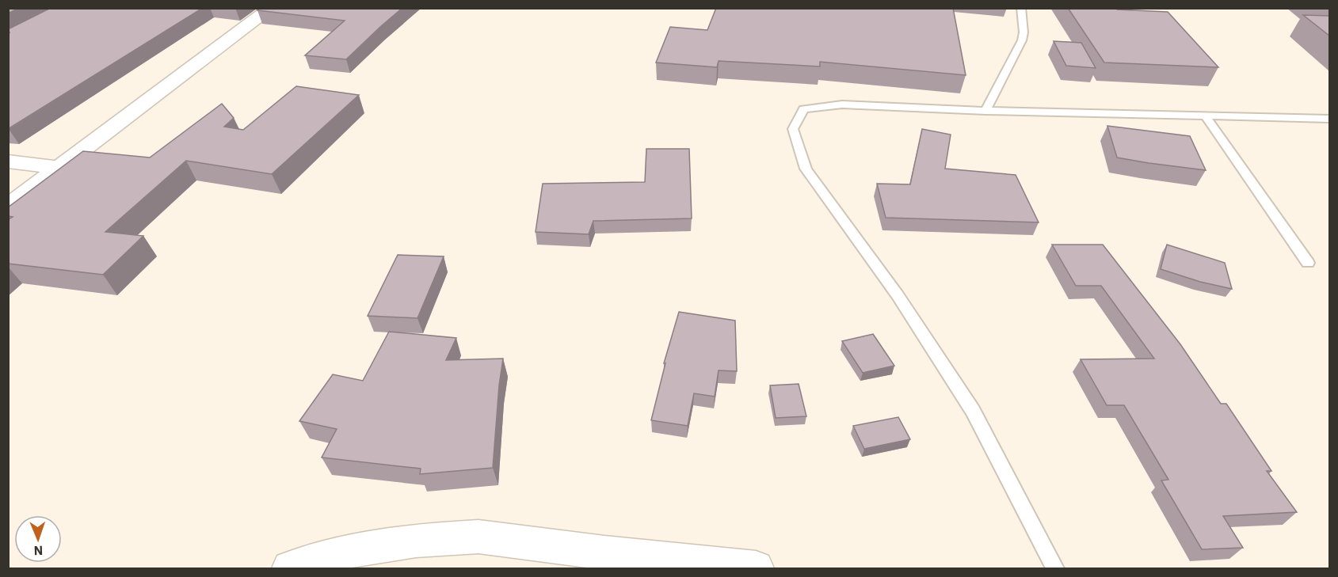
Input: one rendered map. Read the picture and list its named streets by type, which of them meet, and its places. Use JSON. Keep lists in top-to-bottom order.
{
  "north": "bottom"
}
